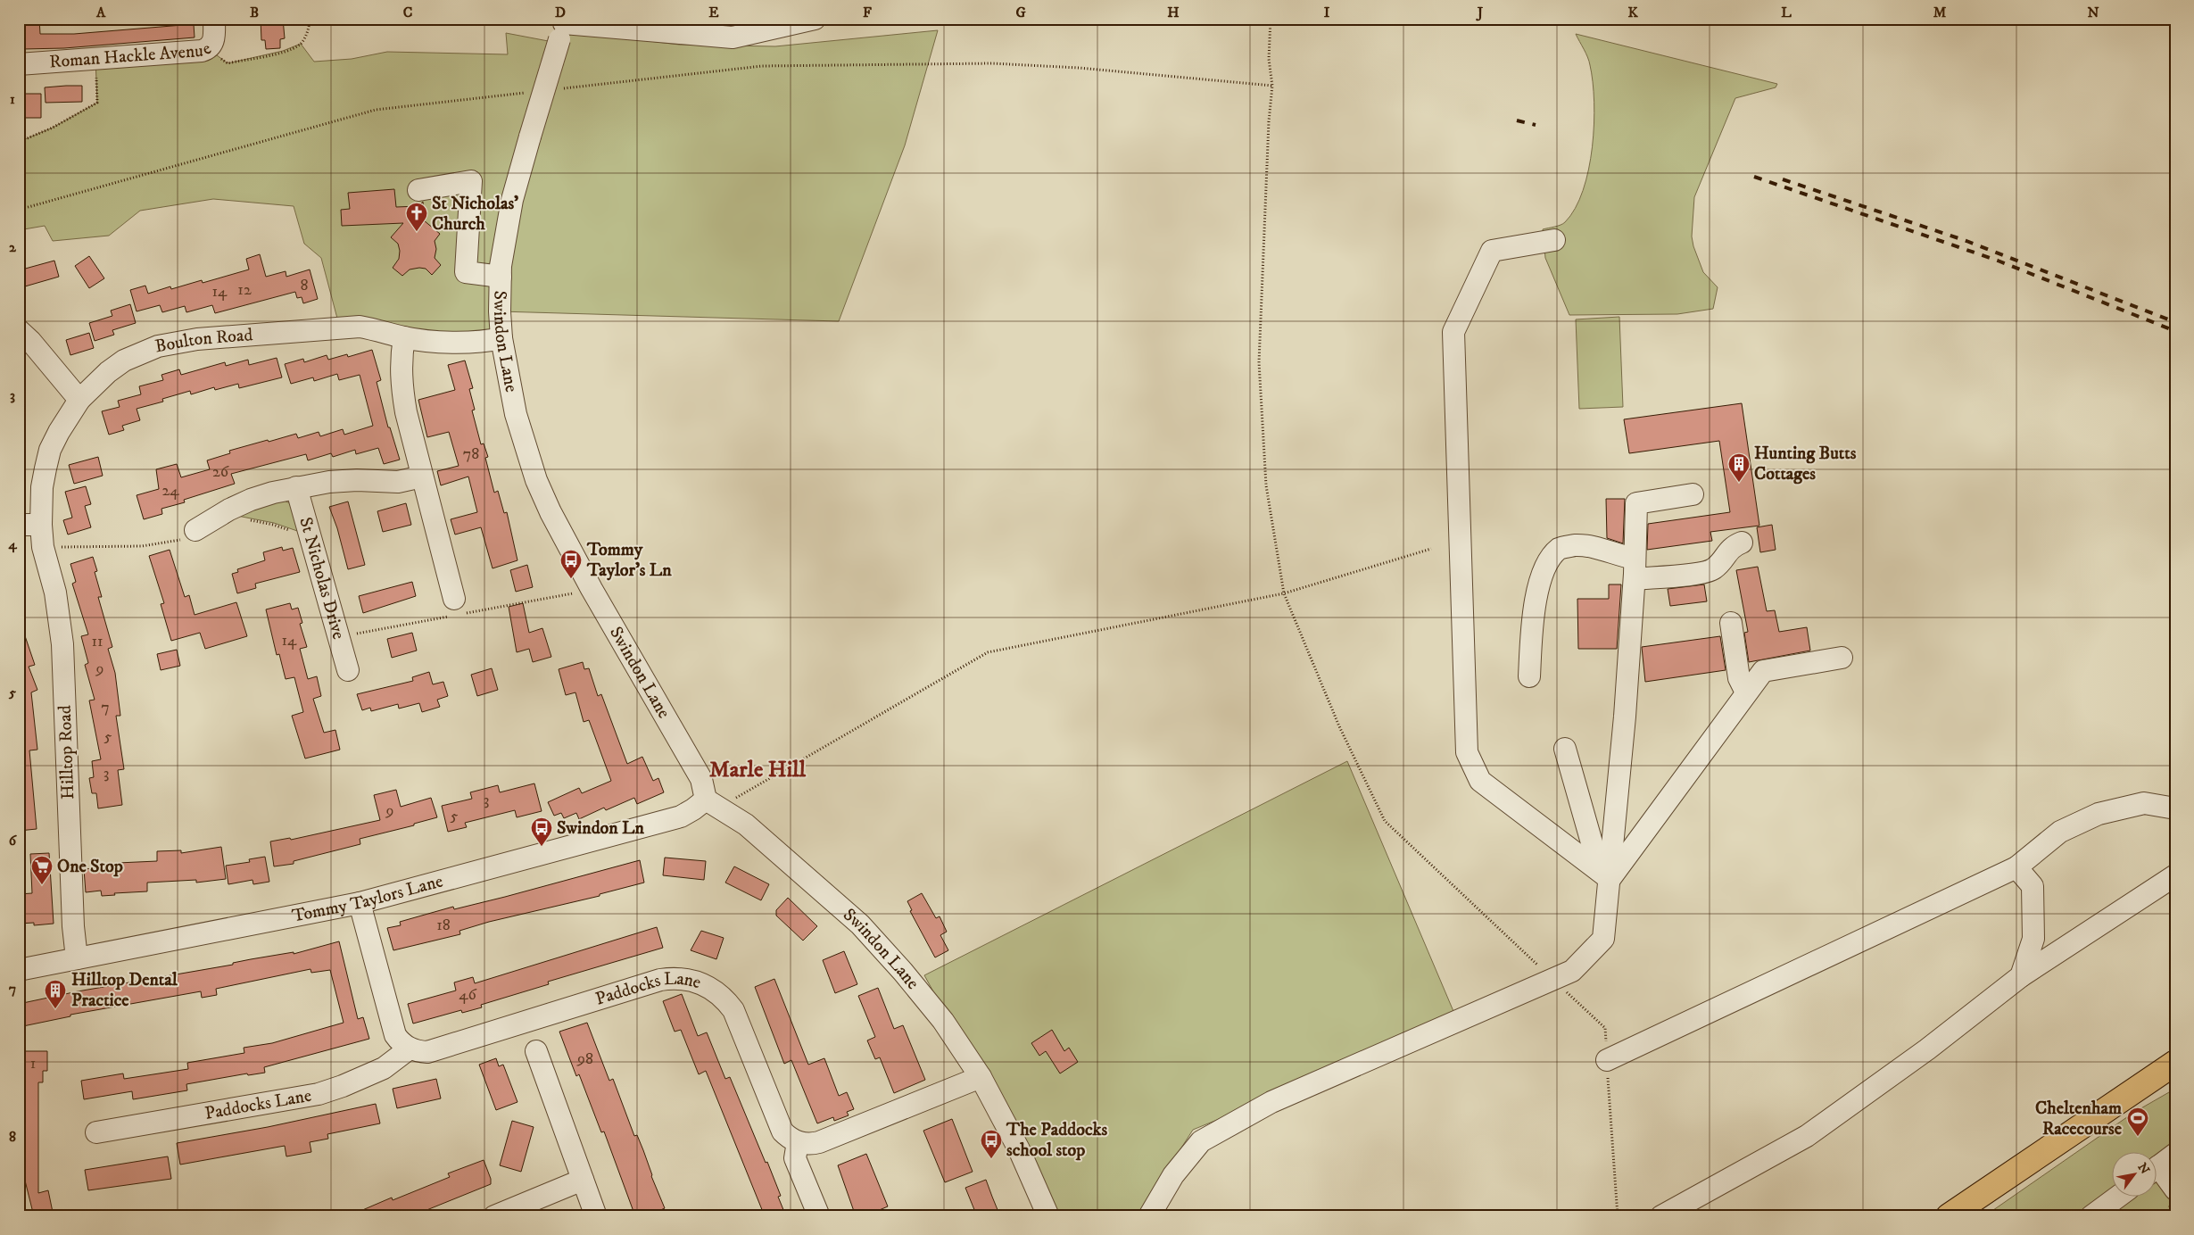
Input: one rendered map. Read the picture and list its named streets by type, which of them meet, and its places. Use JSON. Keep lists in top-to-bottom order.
{
  "streets": {
    "street": [
      "Roman Hackle Avenue",
      "Swindon Lane",
      "Boulton Road",
      "St Nicholas Drive",
      "Hilltop Road",
      "Tommy Taylors Lane",
      "Paddocks Lane"
    ]
  },
  "crossings": [
    ["Swindon Lane", "Boulton Road"],
    ["Swindon Lane", "Tommy Taylors Lane"],
    ["Boulton Road", "Hilltop Road"],
    ["Hilltop Road", "Tommy Taylors Lane"]
  ],
  "districts": ["Marle Hill"],
  "places": {
    "church": ["St Nicholas' Church"],
    "building": ["Hunting Butts Cottages", "Hilltop Dental Practice"],
    "bus stop": ["Tommy Taylor's Ln", "Swindon Ln", "The Paddocks school stop"],
    "supermarket": ["One Stop"],
    "sports": ["Cheltenham Racecourse"]
  },
  "house_numbers": [
    "8",
    "12",
    "14",
    "78",
    "26",
    "24",
    "14",
    "11",
    "9",
    "7",
    "5",
    "3",
    "3",
    "9",
    "5",
    "18",
    "46",
    "98",
    "1"
  ],
  "north": "top right",
  "grid": {
    "columns": [
      "A",
      "B",
      "C",
      "D",
      "E",
      "F",
      "G",
      "H",
      "I",
      "J",
      "K",
      "L",
      "M",
      "N"
    ],
    "rows": [
      "1",
      "2",
      "3",
      "4",
      "5",
      "6",
      "7",
      "8"
    ]
  }
}
